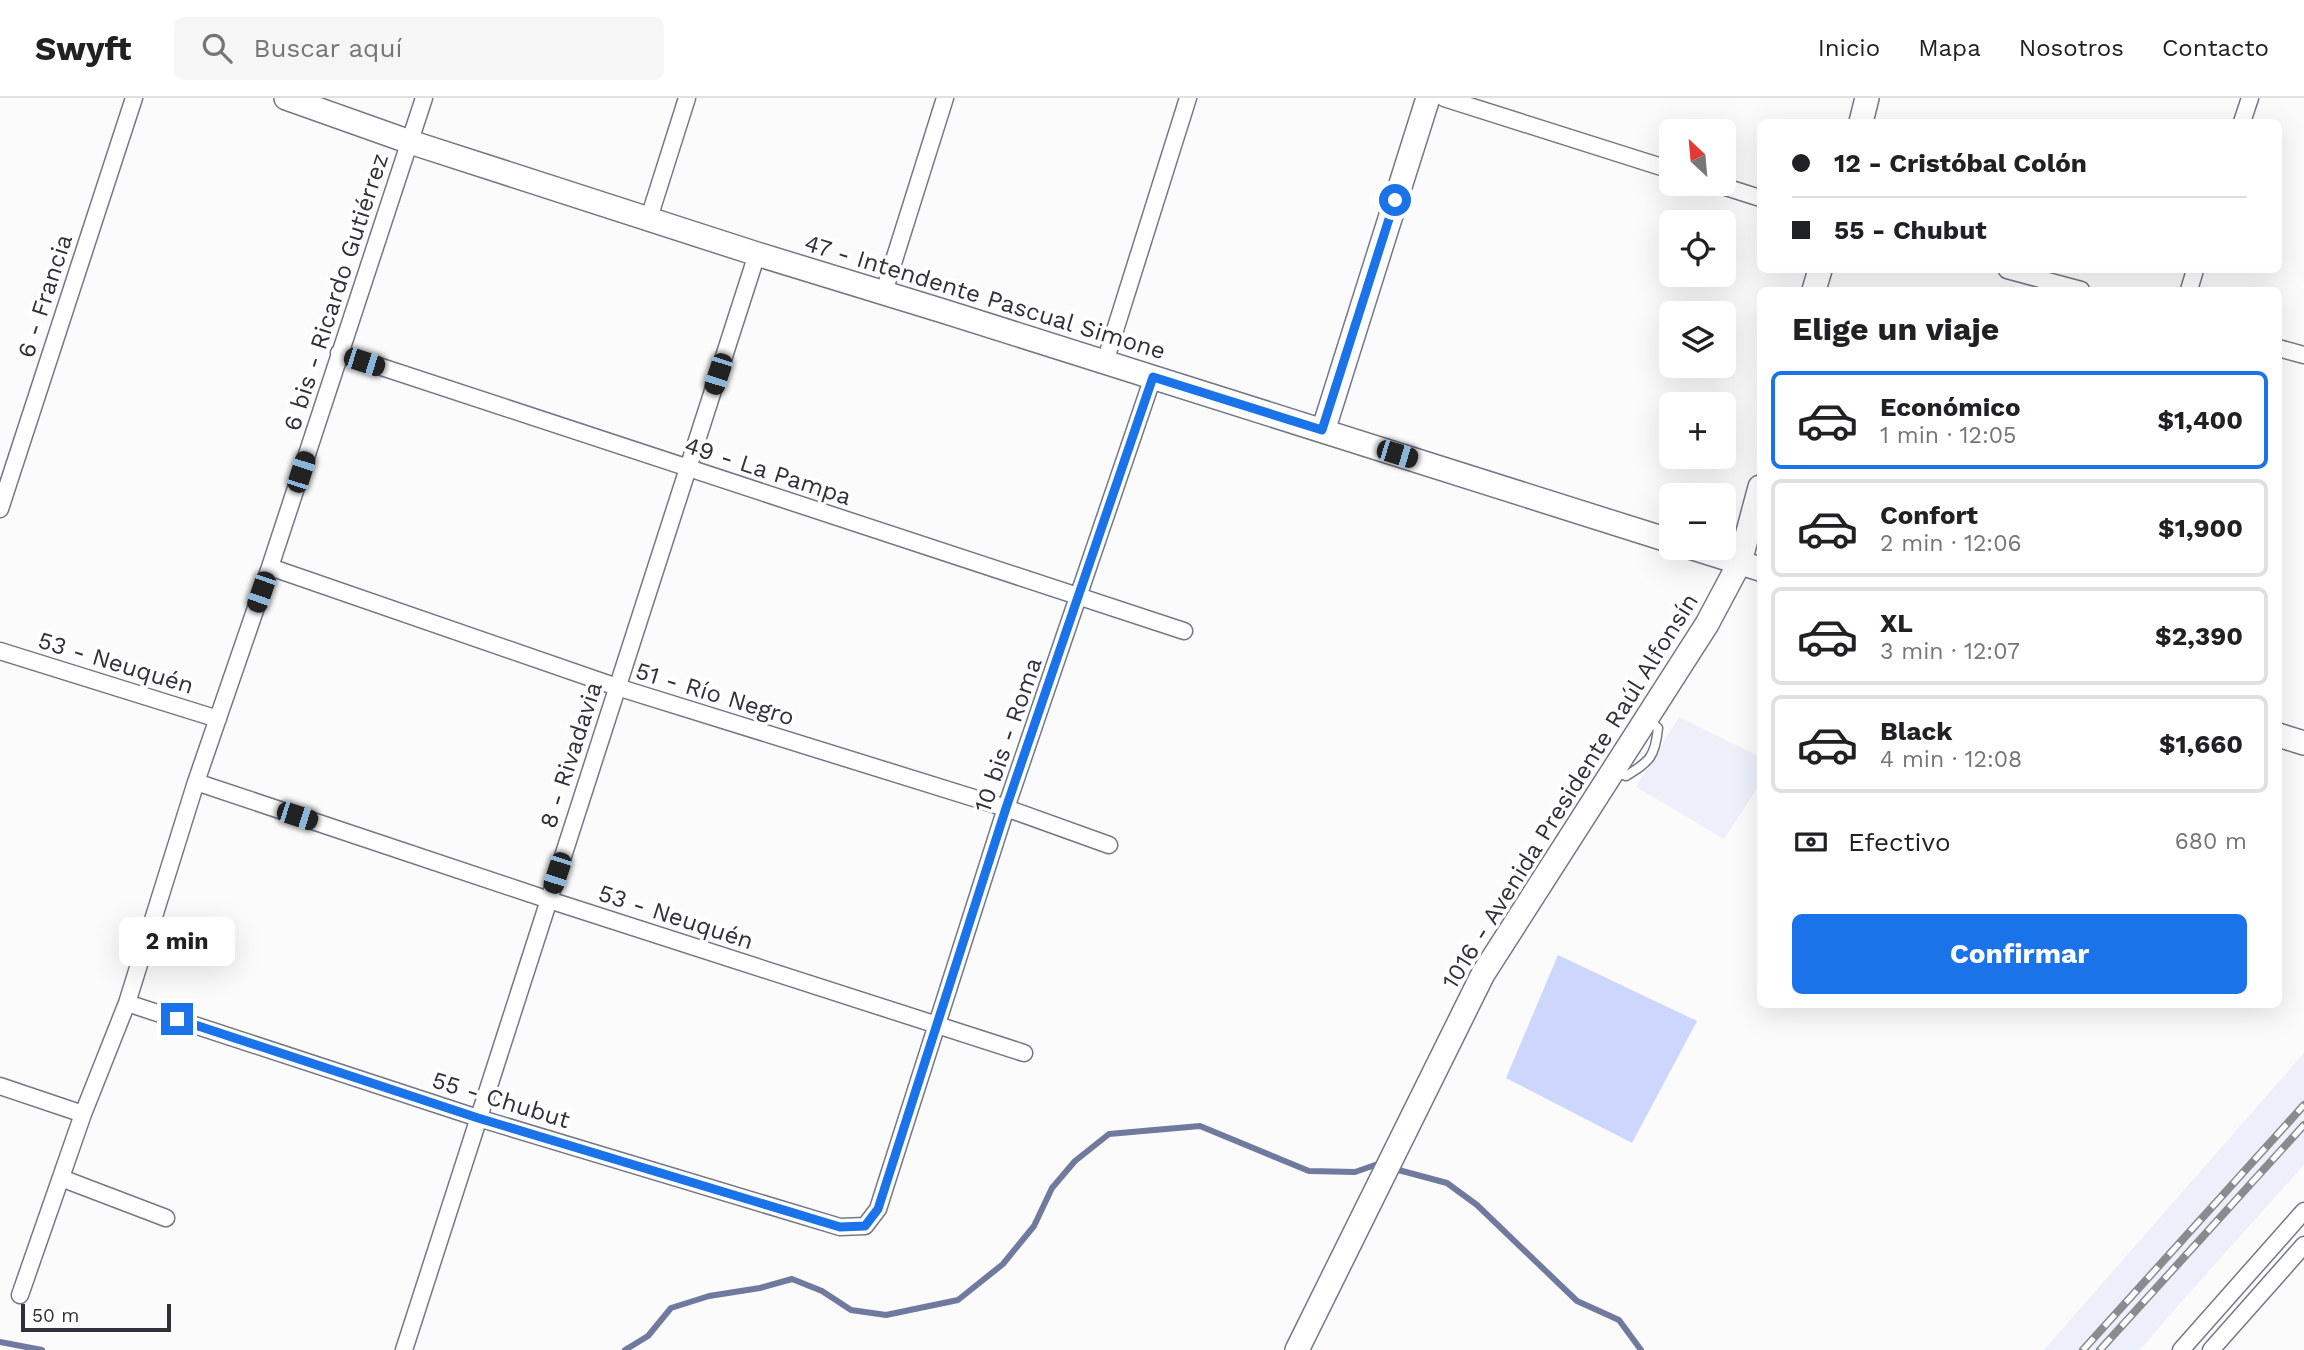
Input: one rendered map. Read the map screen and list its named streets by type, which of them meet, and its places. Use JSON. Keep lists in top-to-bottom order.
{
  "streets": {
    "street": [
      "6 bis - Ricardo Gutiérrez",
      "6 - Francia",
      "47 - Intendente Pascual Simone",
      "49 - La Pampa",
      "53 - Neuquén",
      "51 - Río Negro",
      "10 bis - Roma",
      "8 - Rivadavia",
      "1016 - Avenida Presidente Raúl Alfonsín",
      "55 - Chubut"
    ]
  },
  "crossings": [
    ["6 bis - Ricardo Gutiérrez", "47 - Intendente Pascual Simone"],
    ["6 bis - Ricardo Gutiérrez", "49 - La Pampa"],
    ["6 bis - Ricardo Gutiérrez", "53 - Neuquén"],
    ["6 bis - Ricardo Gutiérrez", "51 - Río Negro"],
    ["6 bis - Ricardo Gutiérrez", "55 - Chubut"],
    ["47 - Intendente Pascual Simone", "10 bis - Roma"],
    ["47 - Intendente Pascual Simone", "8 - Rivadavia"],
    ["49 - La Pampa", "10 bis - Roma"],
    ["49 - La Pampa", "8 - Rivadavia"],
    ["53 - Neuquén", "10 bis - Roma"],
    ["53 - Neuquén", "8 - Rivadavia"],
    ["51 - Río Negro", "10 bis - Roma"],
    ["51 - Río Negro", "8 - Rivadavia"],
    ["10 bis - Roma", "55 - Chubut"],
    ["8 - Rivadavia", "55 - Chubut"]
  ],
  "scale_bar": "50 m",
  "north": "top left",
  "page": {
    "header": "Swyft",
    "search": "Buscar aquí",
    "nav": [
      "Inicio",
      "Mapa",
      "Nosotros",
      "Contacto"
    ],
    "map_buttons": ["+", "−"],
    "banner": ["12 - Cristóbal Colón", "55 - Chubut"],
    "heading": "Elige un viaje",
    "list": [
      {
        "name": "Económico",
        "note": "1 min · 12:05",
        "value": "$1,400"
      },
      {
        "name": "Confort",
        "note": "2 min · 12:06",
        "value": "$1,900"
      },
      {
        "name": "XL",
        "note": "3 min · 12:07",
        "value": "$2,390"
      },
      {
        "name": "Black",
        "note": "4 min · 12:08",
        "value": "$1,660"
      }
    ],
    "pay": ["Efectivo", "680 m"],
    "buttons": "Confirmar",
    "bubble": "2 min",
    "scale": "50 m"
  }
}
